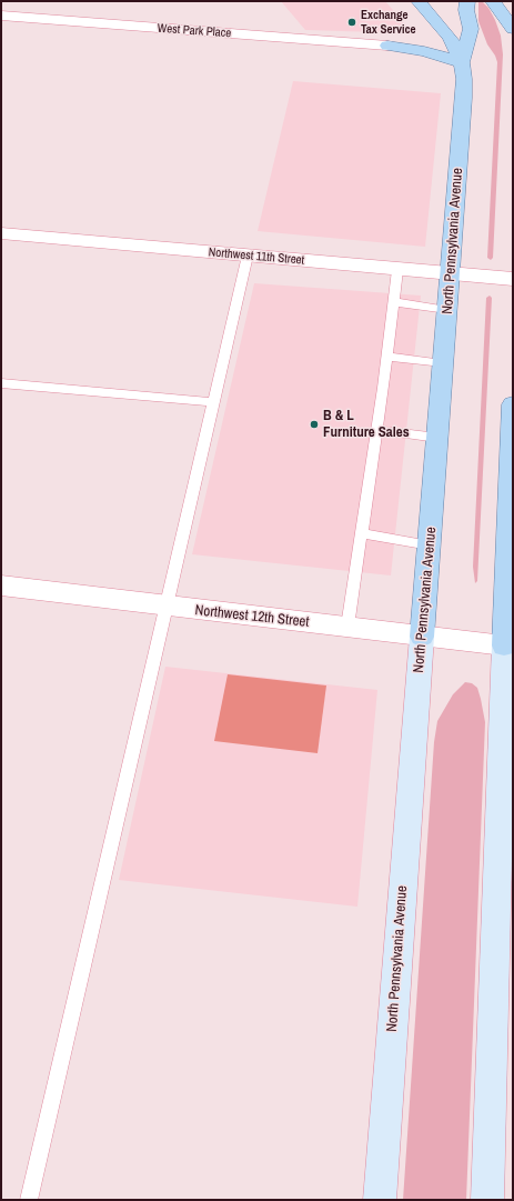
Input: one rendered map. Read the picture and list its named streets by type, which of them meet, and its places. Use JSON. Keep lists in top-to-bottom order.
{
  "streets": {
    "main road": ["North Pennsylvania Avenue"],
    "street": ["West Park Place", "Northwest 11th Street", "Northwest 12th Street"]
  },
  "crossings": [
    ["North Pennsylvania Avenue", "Northwest 11th Street"],
    ["North Pennsylvania Avenue", "Northwest 12th Street"]
  ],
  "places": ["Exchange Tax Service", "B & L Furniture Sales"]
}
